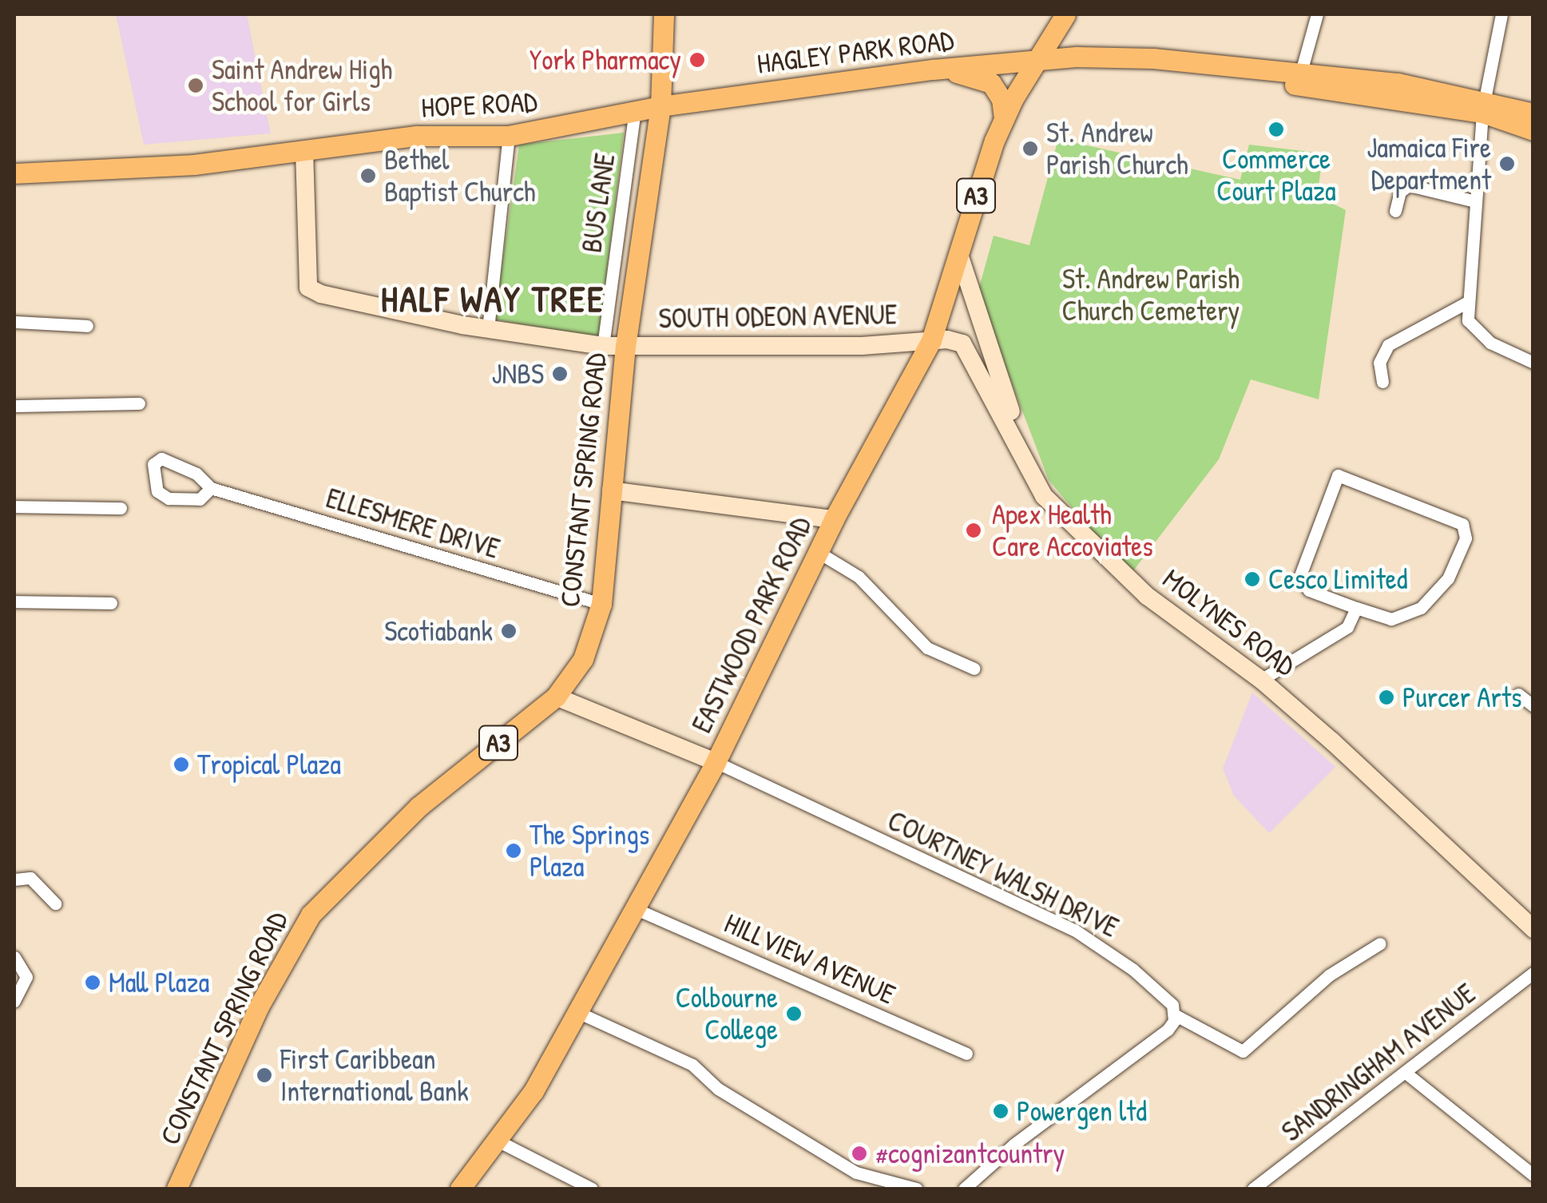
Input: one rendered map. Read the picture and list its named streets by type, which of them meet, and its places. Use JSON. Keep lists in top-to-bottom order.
{
  "streets": {
    "main road": [
      "HAGLEY PARK ROAD",
      "HOPE ROAD",
      "A3",
      "SOUTH ODEON AVENUE",
      "CONSTANT SPRING ROAD",
      "MOLYNES ROAD",
      "EASTWOOD PARK ROAD"
    ],
    "street": [
      "BUS LANE",
      "ELLESMERE DRIVE",
      "COURTNEY WALSH DRIVE",
      "HILLVIEW AVENUE",
      "SANDRINGHAM AVENUE"
    ]
  },
  "crossings": [
    ["HAGLEY PARK ROAD", "HOPE ROAD"],
    ["HAGLEY PARK ROAD", "CONSTANT SPRING ROAD"],
    ["HAGLEY PARK ROAD", "EASTWOOD PARK ROAD"],
    ["HOPE ROAD", "BUS LANE"],
    ["HOPE ROAD", "SOUTH ODEON AVENUE"],
    ["HOPE ROAD", "CONSTANT SPRING ROAD"],
    ["BUS LANE", "SOUTH ODEON AVENUE"],
    ["SOUTH ODEON AVENUE", "CONSTANT SPRING ROAD"],
    ["SOUTH ODEON AVENUE", "MOLYNES ROAD"],
    ["SOUTH ODEON AVENUE", "EASTWOOD PARK ROAD"],
    ["CONSTANT SPRING ROAD", "ELLESMERE DRIVE"],
    ["MOLYNES ROAD", "EASTWOOD PARK ROAD"],
    ["EASTWOOD PARK ROAD", "COURTNEY WALSH DRIVE"],
    ["EASTWOOD PARK ROAD", "HILLVIEW AVENUE"]
  ],
  "districts": ["HALF WAY TREE"],
  "parks": ["St. Andrew Parish Church Cemetery"],
  "places": [
    "York Pharmacy",
    "Saint Andrew High School for Girls",
    "Commerce Court Plaza",
    "St. Andrew Parish Church",
    "Jamaica Fire Department",
    "Bethel Baptist Church",
    "JNBS",
    "Apex Health Care Accoviates",
    "Cesco Limited",
    "Scotiabank",
    "Purcer Arts",
    "Tropical Plaza",
    "The Springs Plaza",
    "Mall Plaza",
    "Colbourne College",
    "First Caribbean International Bank",
    "Powergen ltd",
    "#cognizantcountry"
  ]
}
